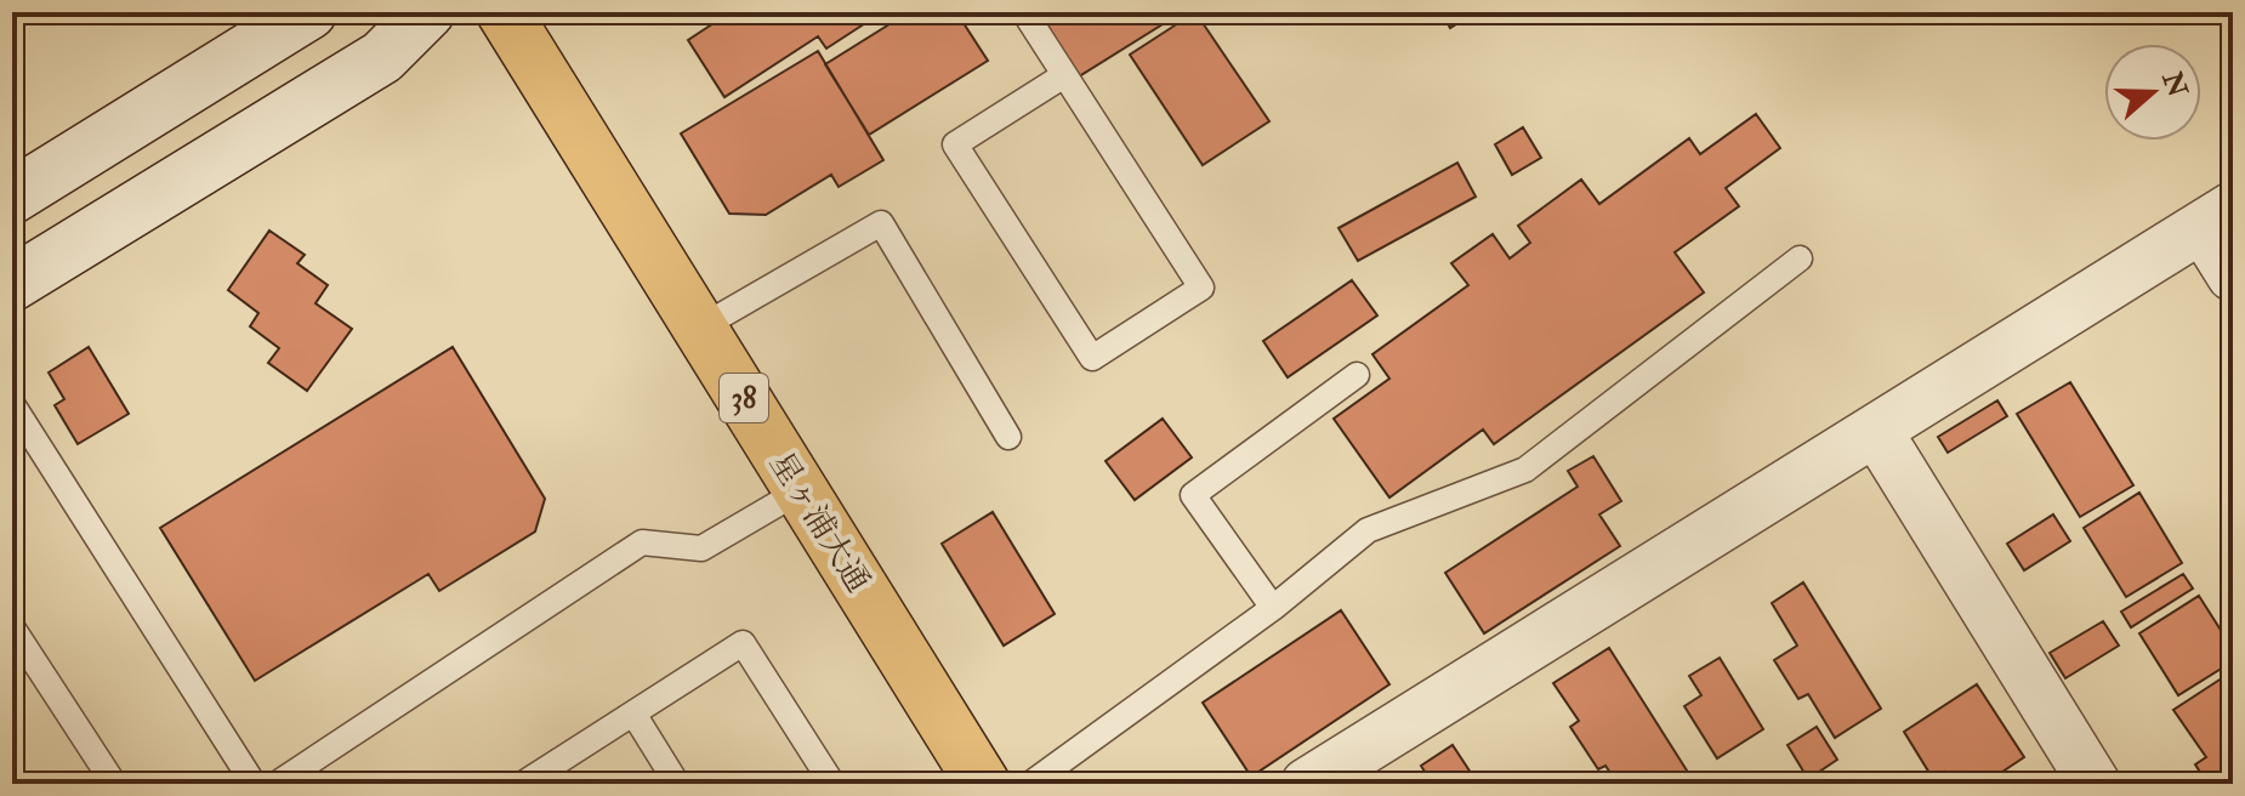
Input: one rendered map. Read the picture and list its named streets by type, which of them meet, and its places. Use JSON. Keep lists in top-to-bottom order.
{
  "streets": {
    "highway": ["38", "星ヶ浦大通"]
  },
  "north": "right"
}
